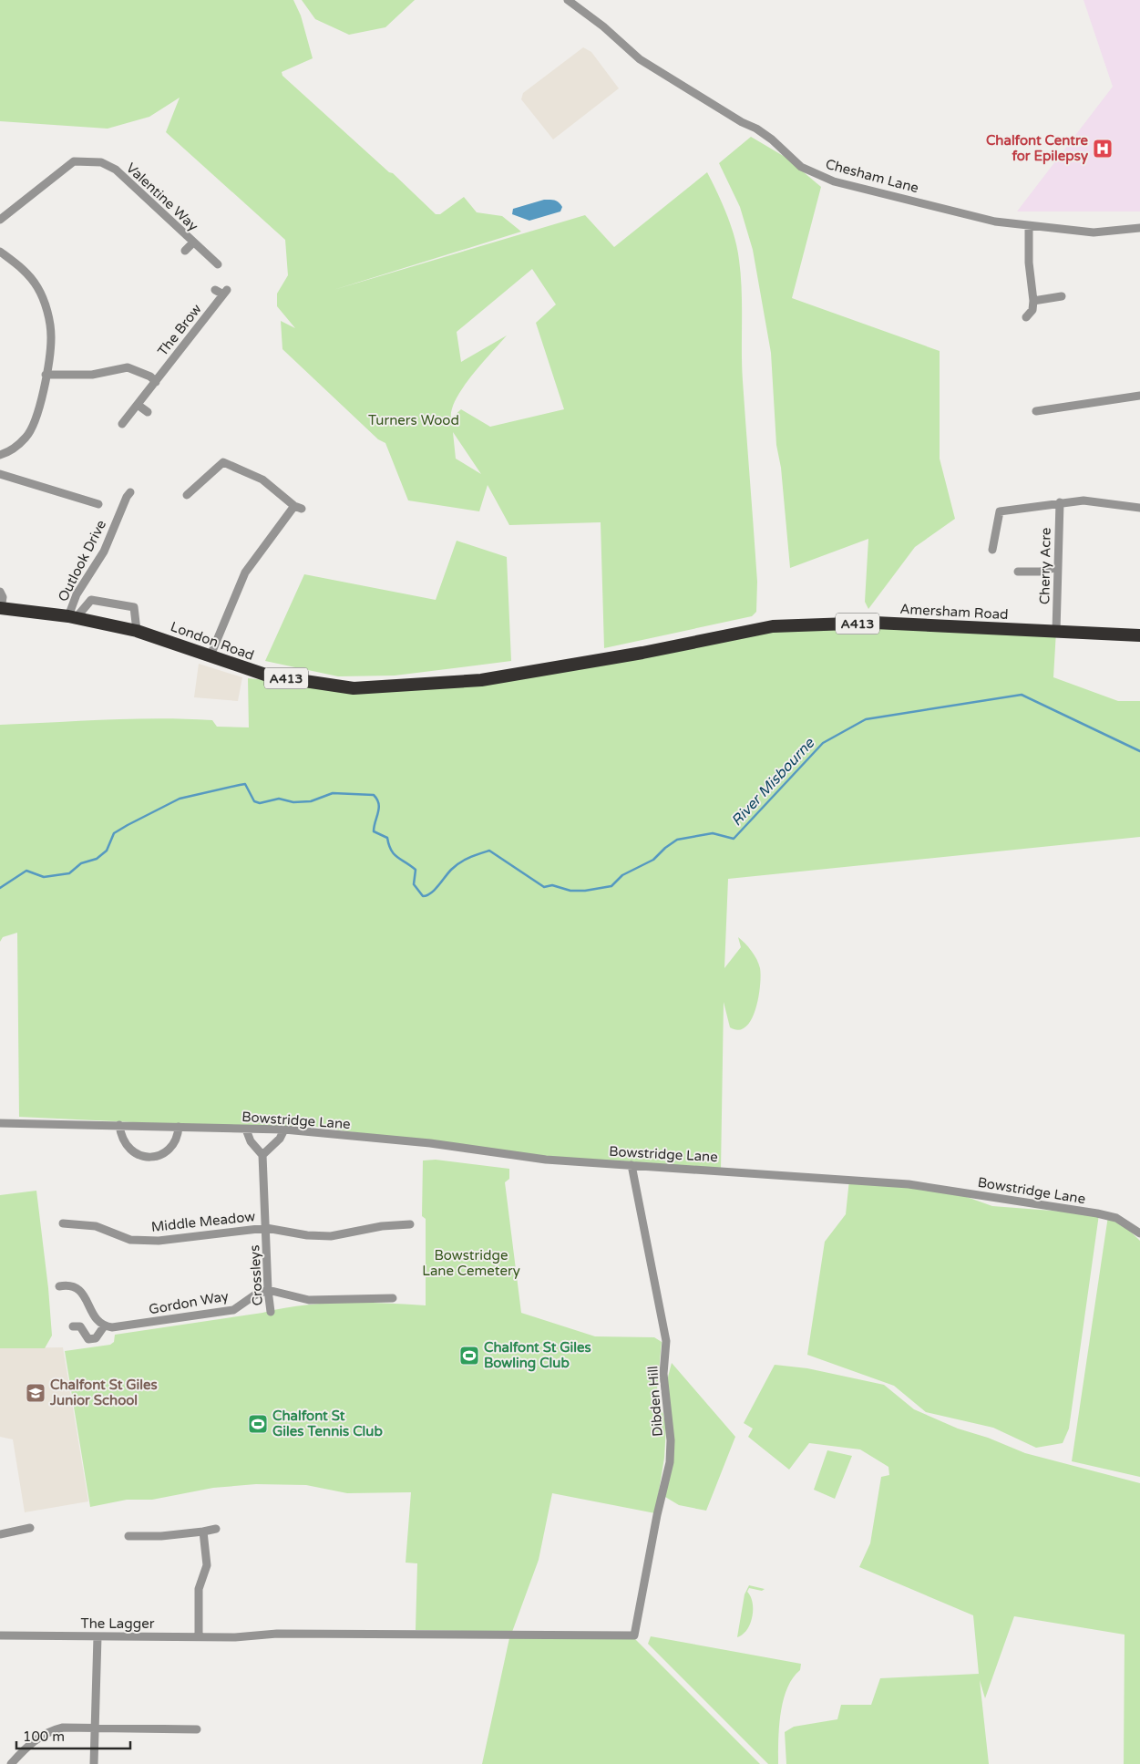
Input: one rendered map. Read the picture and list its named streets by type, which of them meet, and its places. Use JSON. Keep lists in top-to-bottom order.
{
  "streets": {
    "highway": ["Amersham Road", "A413", "London Road"],
    "street": [
      "Chesham Lane",
      "Valentine Way",
      "The Brow",
      "Outlook Drive",
      "Cherry Acre",
      "Bowstridge Lane",
      "Middle Meadow",
      "Crossleys",
      "Gordon Way",
      "Dibden Hill",
      "The Lagger"
    ]
  },
  "crossings": [
    ["Outlook Drive", "London Road"],
    ["Cherry Acre", "Amersham Road"],
    ["Amersham Road", "London Road"],
    ["Bowstridge Lane", "Dibden Hill"],
    ["Middle Meadow", "Crossleys"],
    ["Crossleys", "Gordon Way"],
    ["Dibden Hill", "The Lagger"]
  ],
  "water": ["River Misbourne"],
  "parks": ["Turners Wood", "Bowstridge Lane Cemetery"],
  "places": {
    "hospital": ["Chalfont Centre for Epilepsy"],
    "sports": ["Chalfont St Giles Bowling Club", "Chalfont St Giles Tennis Club"],
    "school or university": ["Chalfont St Giles Junior School"]
  },
  "scale_bar": "100 m"
}
